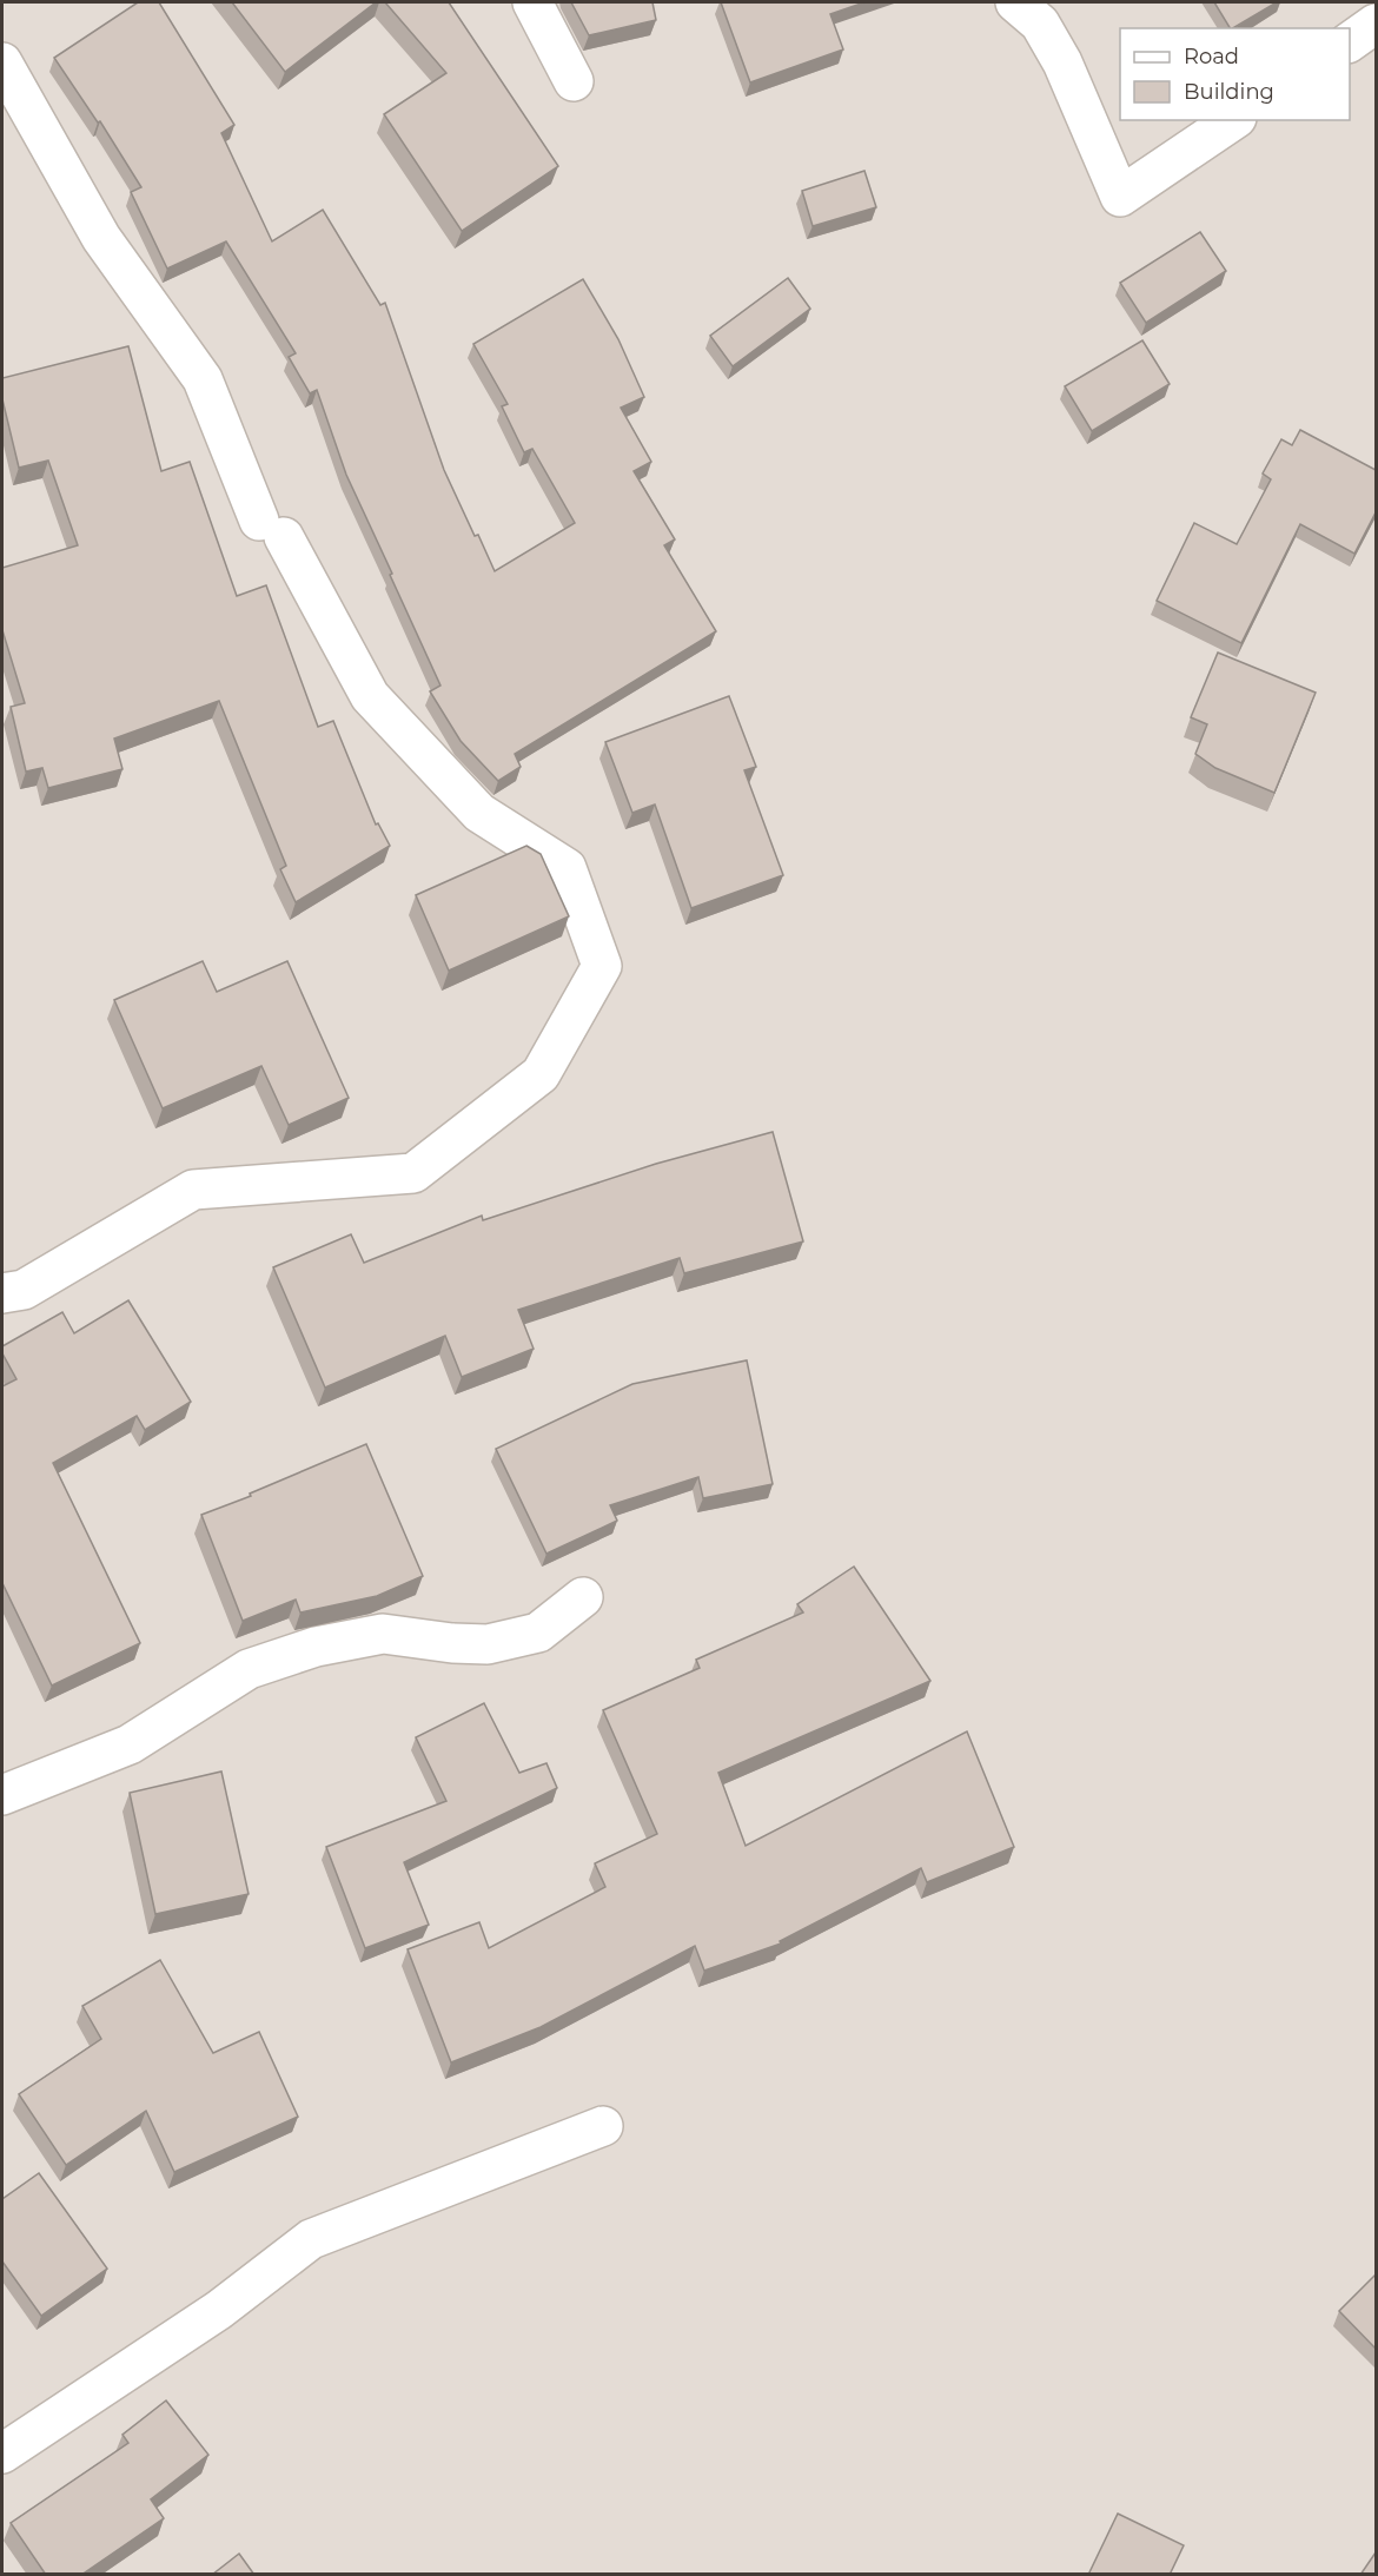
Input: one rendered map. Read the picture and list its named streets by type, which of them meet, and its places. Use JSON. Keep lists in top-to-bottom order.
{
  "legend": ["Road", "Building"]
}
